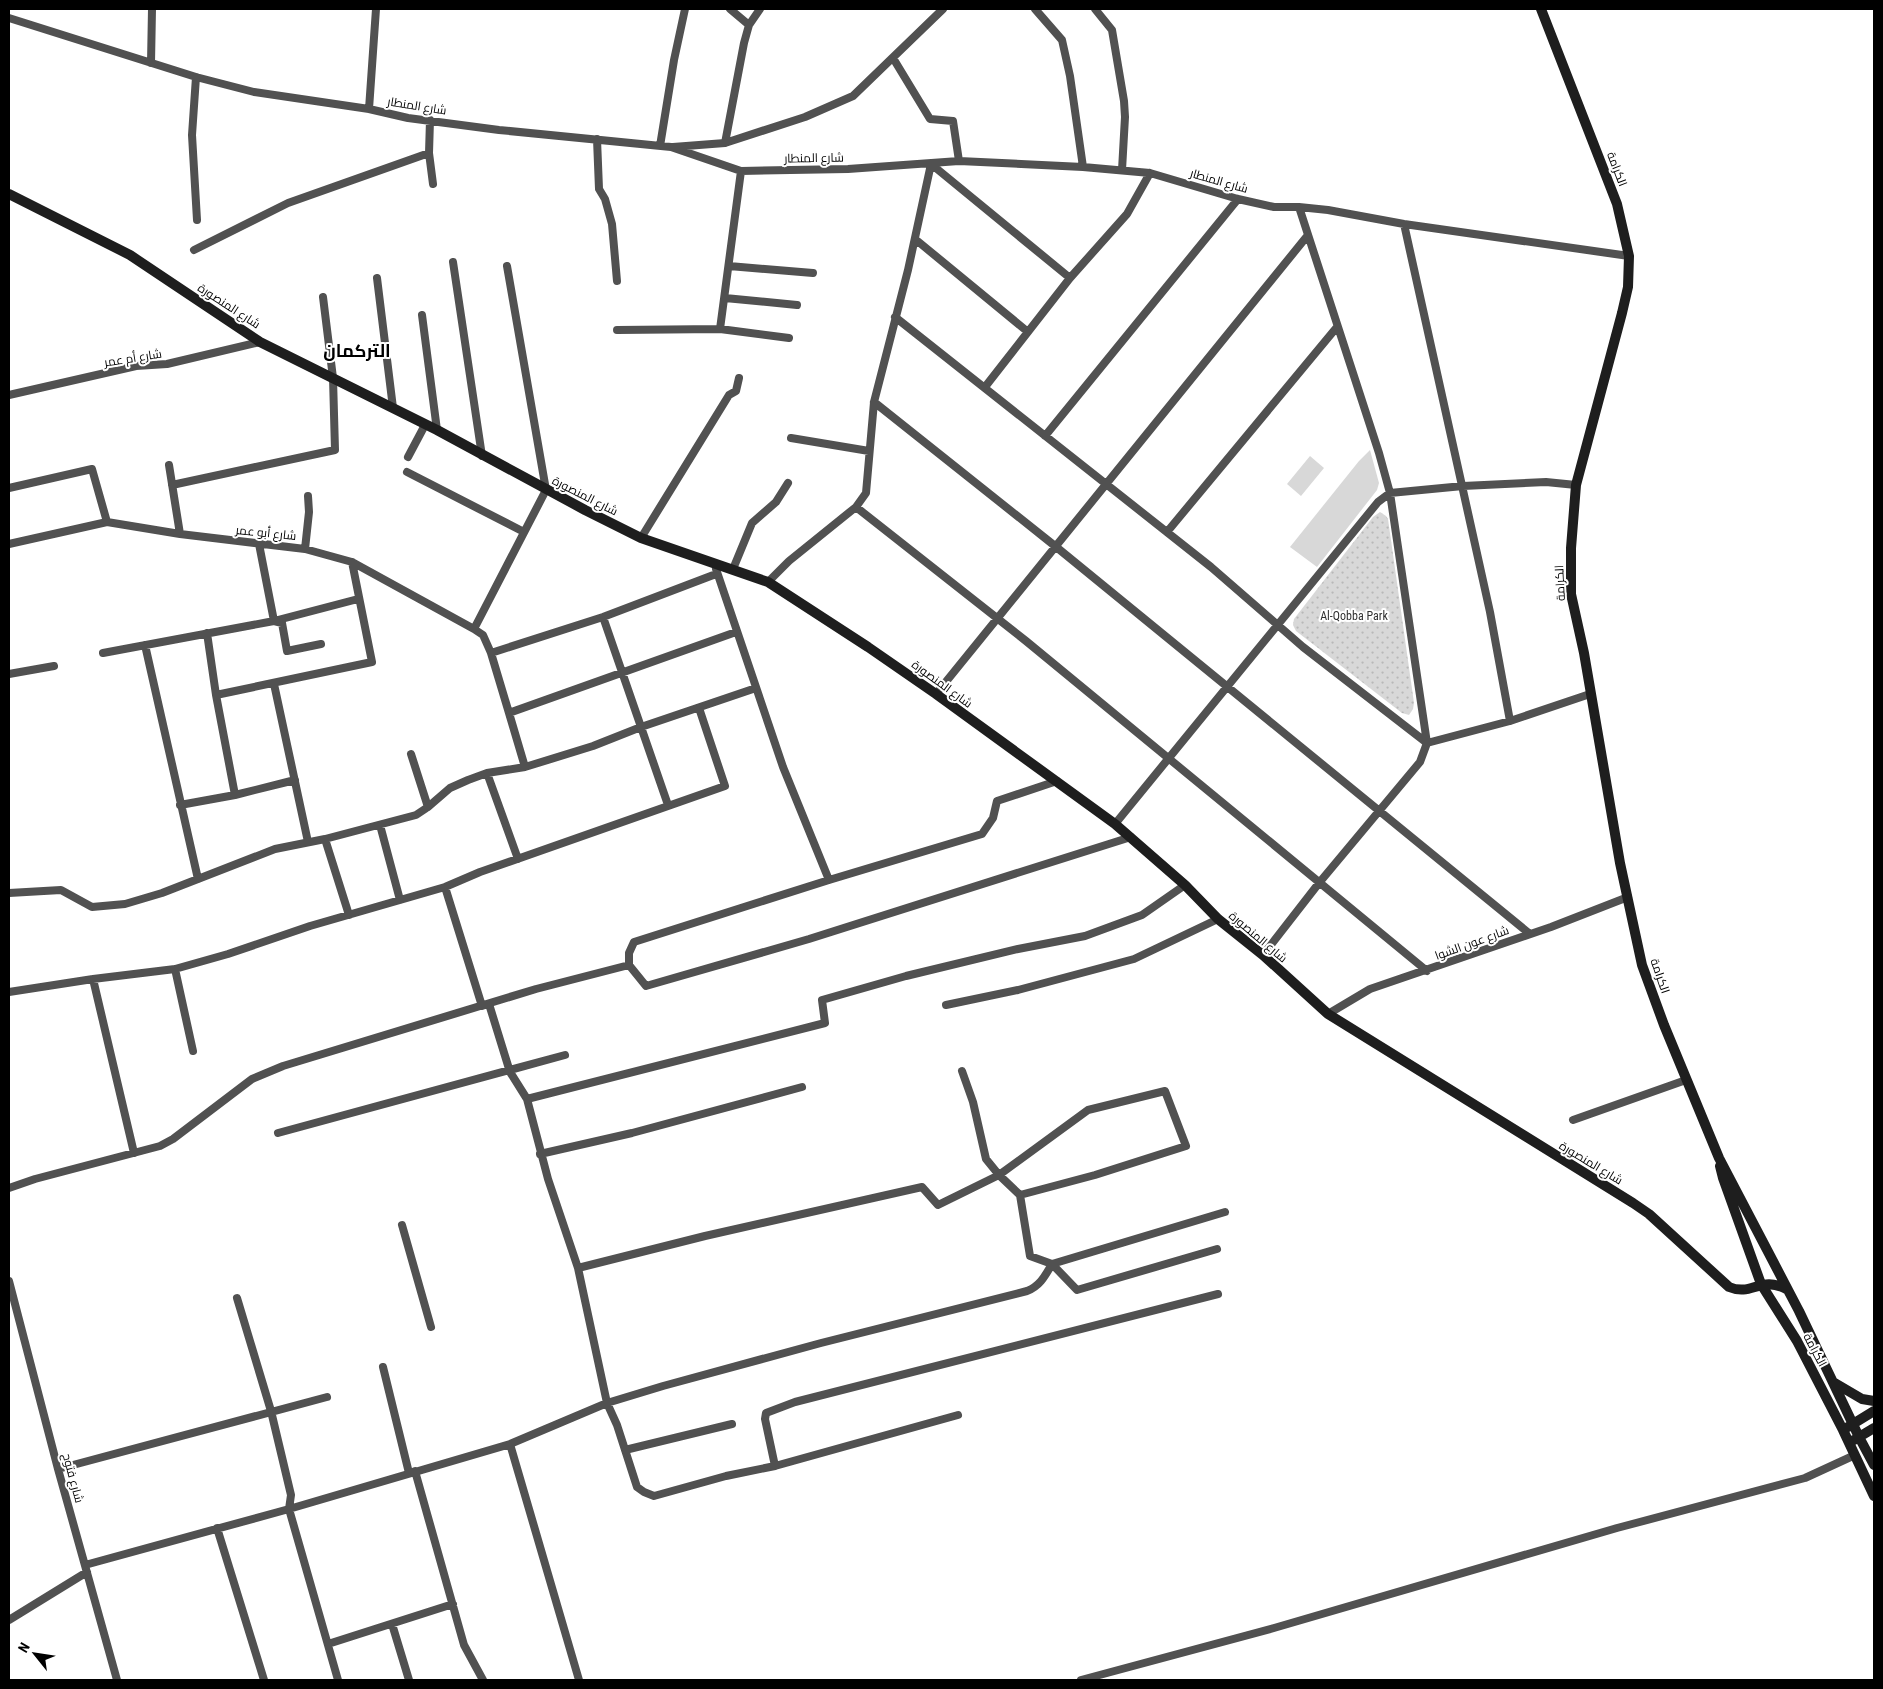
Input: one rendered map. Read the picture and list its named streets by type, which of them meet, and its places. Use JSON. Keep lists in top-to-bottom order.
{
  "streets": {
    "main road": ["الكرامة", "شارع المنصورة"],
    "street": [
      "شارع المنطار",
      "شارع أم عمر",
      "شارع أبو عمر",
      "شارع عون الشوا",
      "شارع فتوح"
    ]
  },
  "crossings": [
    ["شارع المنطار", "الكرامة"],
    ["الكرامة", "شارع المنصورة"],
    ["الكرامة", "شارع عون الشوا"],
    ["شارع المنصورة", "شارع أم عمر"],
    ["شارع المنصورة", "شارع عون الشوا"]
  ],
  "districts": ["التركمان"],
  "parks": ["Al-Qobba Park"],
  "north": "top left"
}
